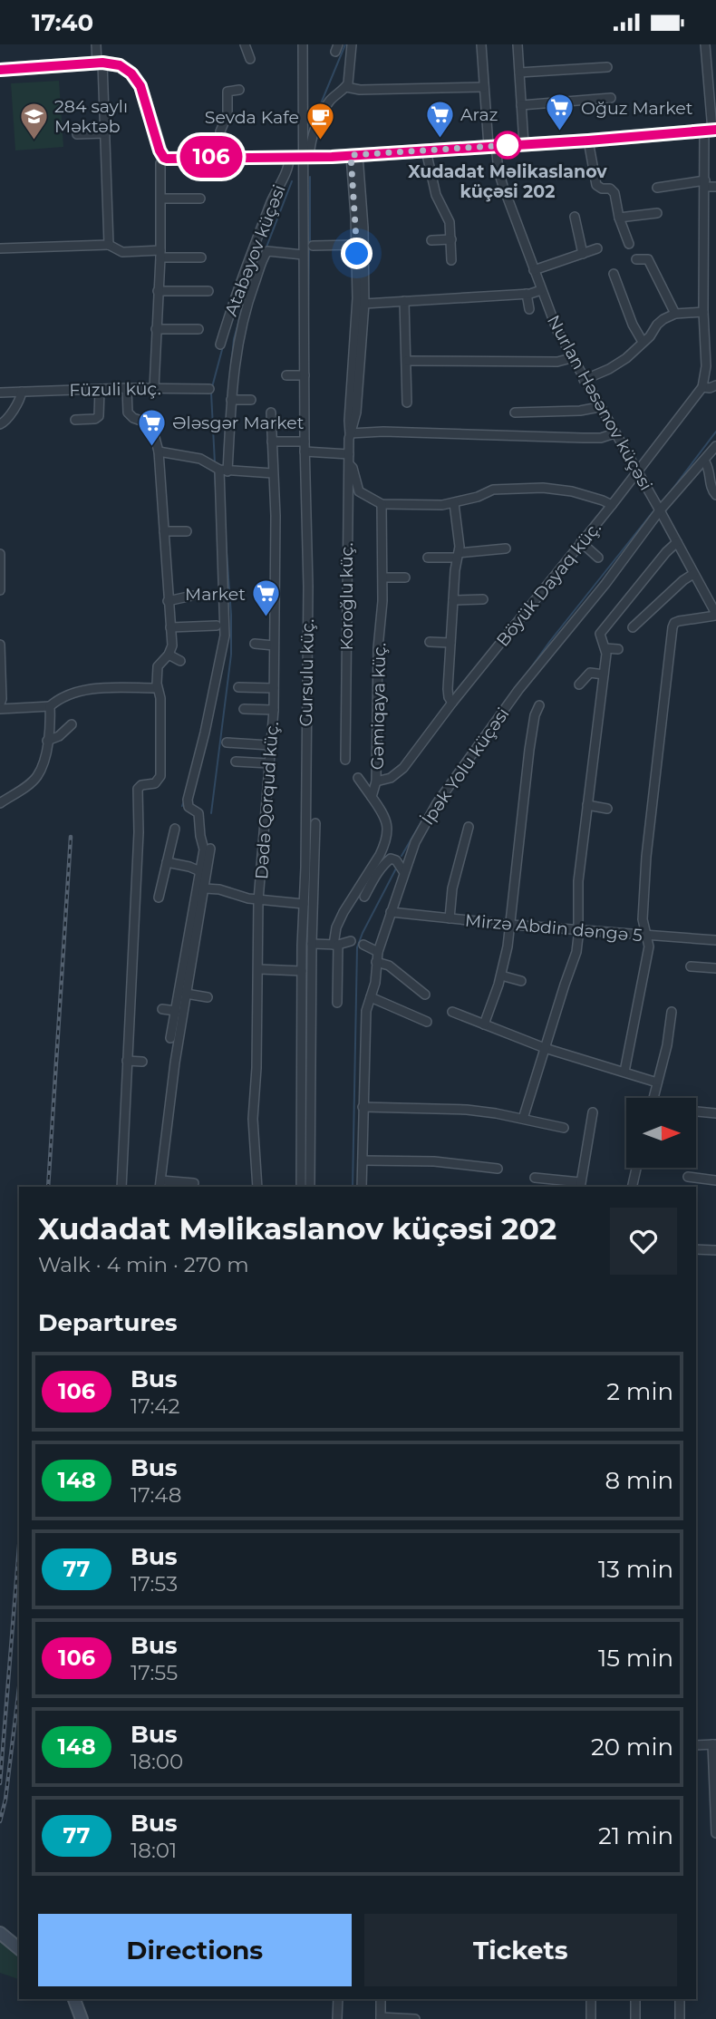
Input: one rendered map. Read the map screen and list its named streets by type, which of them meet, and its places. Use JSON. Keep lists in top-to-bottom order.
{
  "streets": {
    "street": [
      "Atabəyov küçəsi",
      "Füzuli küç.",
      "Nurlan Həsənov küçəsi",
      "Böyük Dayaq küç.",
      "Koroğlu küç.",
      "Gursulu küç.",
      "Gəmiqaya küç.",
      "İpək Yolu küçəsi",
      "Dədə Qorqud küç.",
      "Mirzə Abdin dəngə 5"
    ]
  },
  "crossings": [
    ["Nurlan Həsənov küçəsi", "Böyük Dayaq küç."],
    ["Nurlan Həsənov küçəsi", "İpək Yolu küçəsi"],
    ["Böyük Dayaq küç.", "Gəmiqaya küç."],
    ["İpək Yolu küçəsi", "Mirzə Abdin dəngə 5"]
  ],
  "places": {
    "supermarket": [
      "Oğuz Market",
      "Araz",
      "Ələsgər Market",
      "Market"
    ],
    "school or university": ["284 saylı Məktəb"],
    "cafe": ["Sevda Kafe"],
    "other": ["Xudadat Məlikaslanov küçəsi 202"]
  },
  "lines": ["bus line 106"],
  "north": "right",
  "page": {
    "status": "17:40",
    "on_map": "106",
    "heading": [
      ["Xudadat Məlikaslanov küçəsi 202", "Walk · 4 min · 270 m"],
      "Departures"
    ],
    "list": [
      {
        "mark": "106",
        "name": "Bus",
        "note": "17:42",
        "value": "2 min"
      },
      {
        "mark": "148",
        "name": "Bus",
        "note": "17:48",
        "value": "8 min"
      },
      {
        "mark": "77",
        "name": "Bus",
        "note": "17:53",
        "value": "13 min"
      },
      {
        "mark": "106",
        "name": "Bus",
        "note": "17:55",
        "value": "15 min"
      },
      {
        "mark": "148",
        "name": "Bus",
        "note": "18:00",
        "value": "20 min"
      },
      {
        "mark": "77",
        "name": "Bus",
        "note": "18:01",
        "value": "21 min"
      }
    ],
    "buttons": ["Directions", "Tickets"]
  }
}
